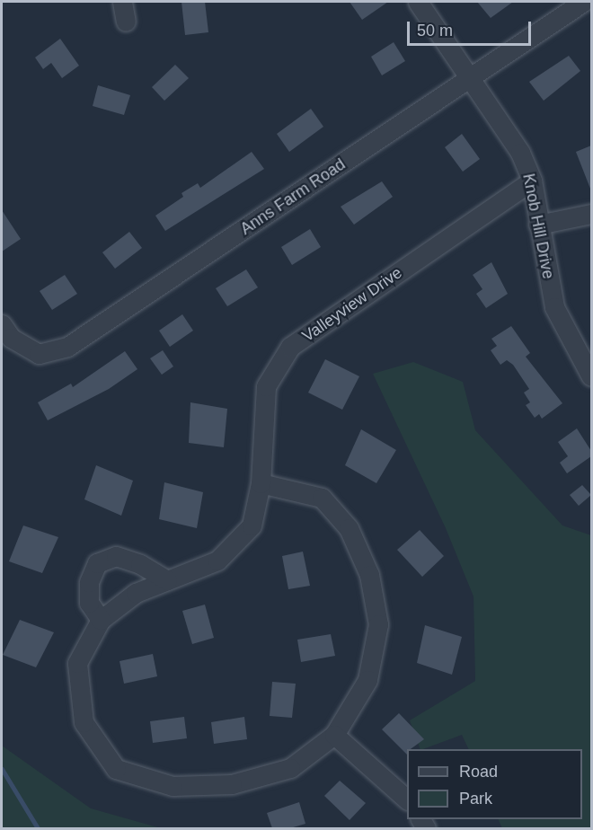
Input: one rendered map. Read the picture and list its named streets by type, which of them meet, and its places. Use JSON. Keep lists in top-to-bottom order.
{
  "streets": {
    "street": ["Anns Farm Road", "Knob Hill Drive", "Valleyview Drive"]
  },
  "crossings": [
    ["Anns Farm Road", "Knob Hill Drive"],
    ["Knob Hill Drive", "Valleyview Drive"]
  ],
  "legend": ["Road", "Park"],
  "scale_bar": "50 m"
}
